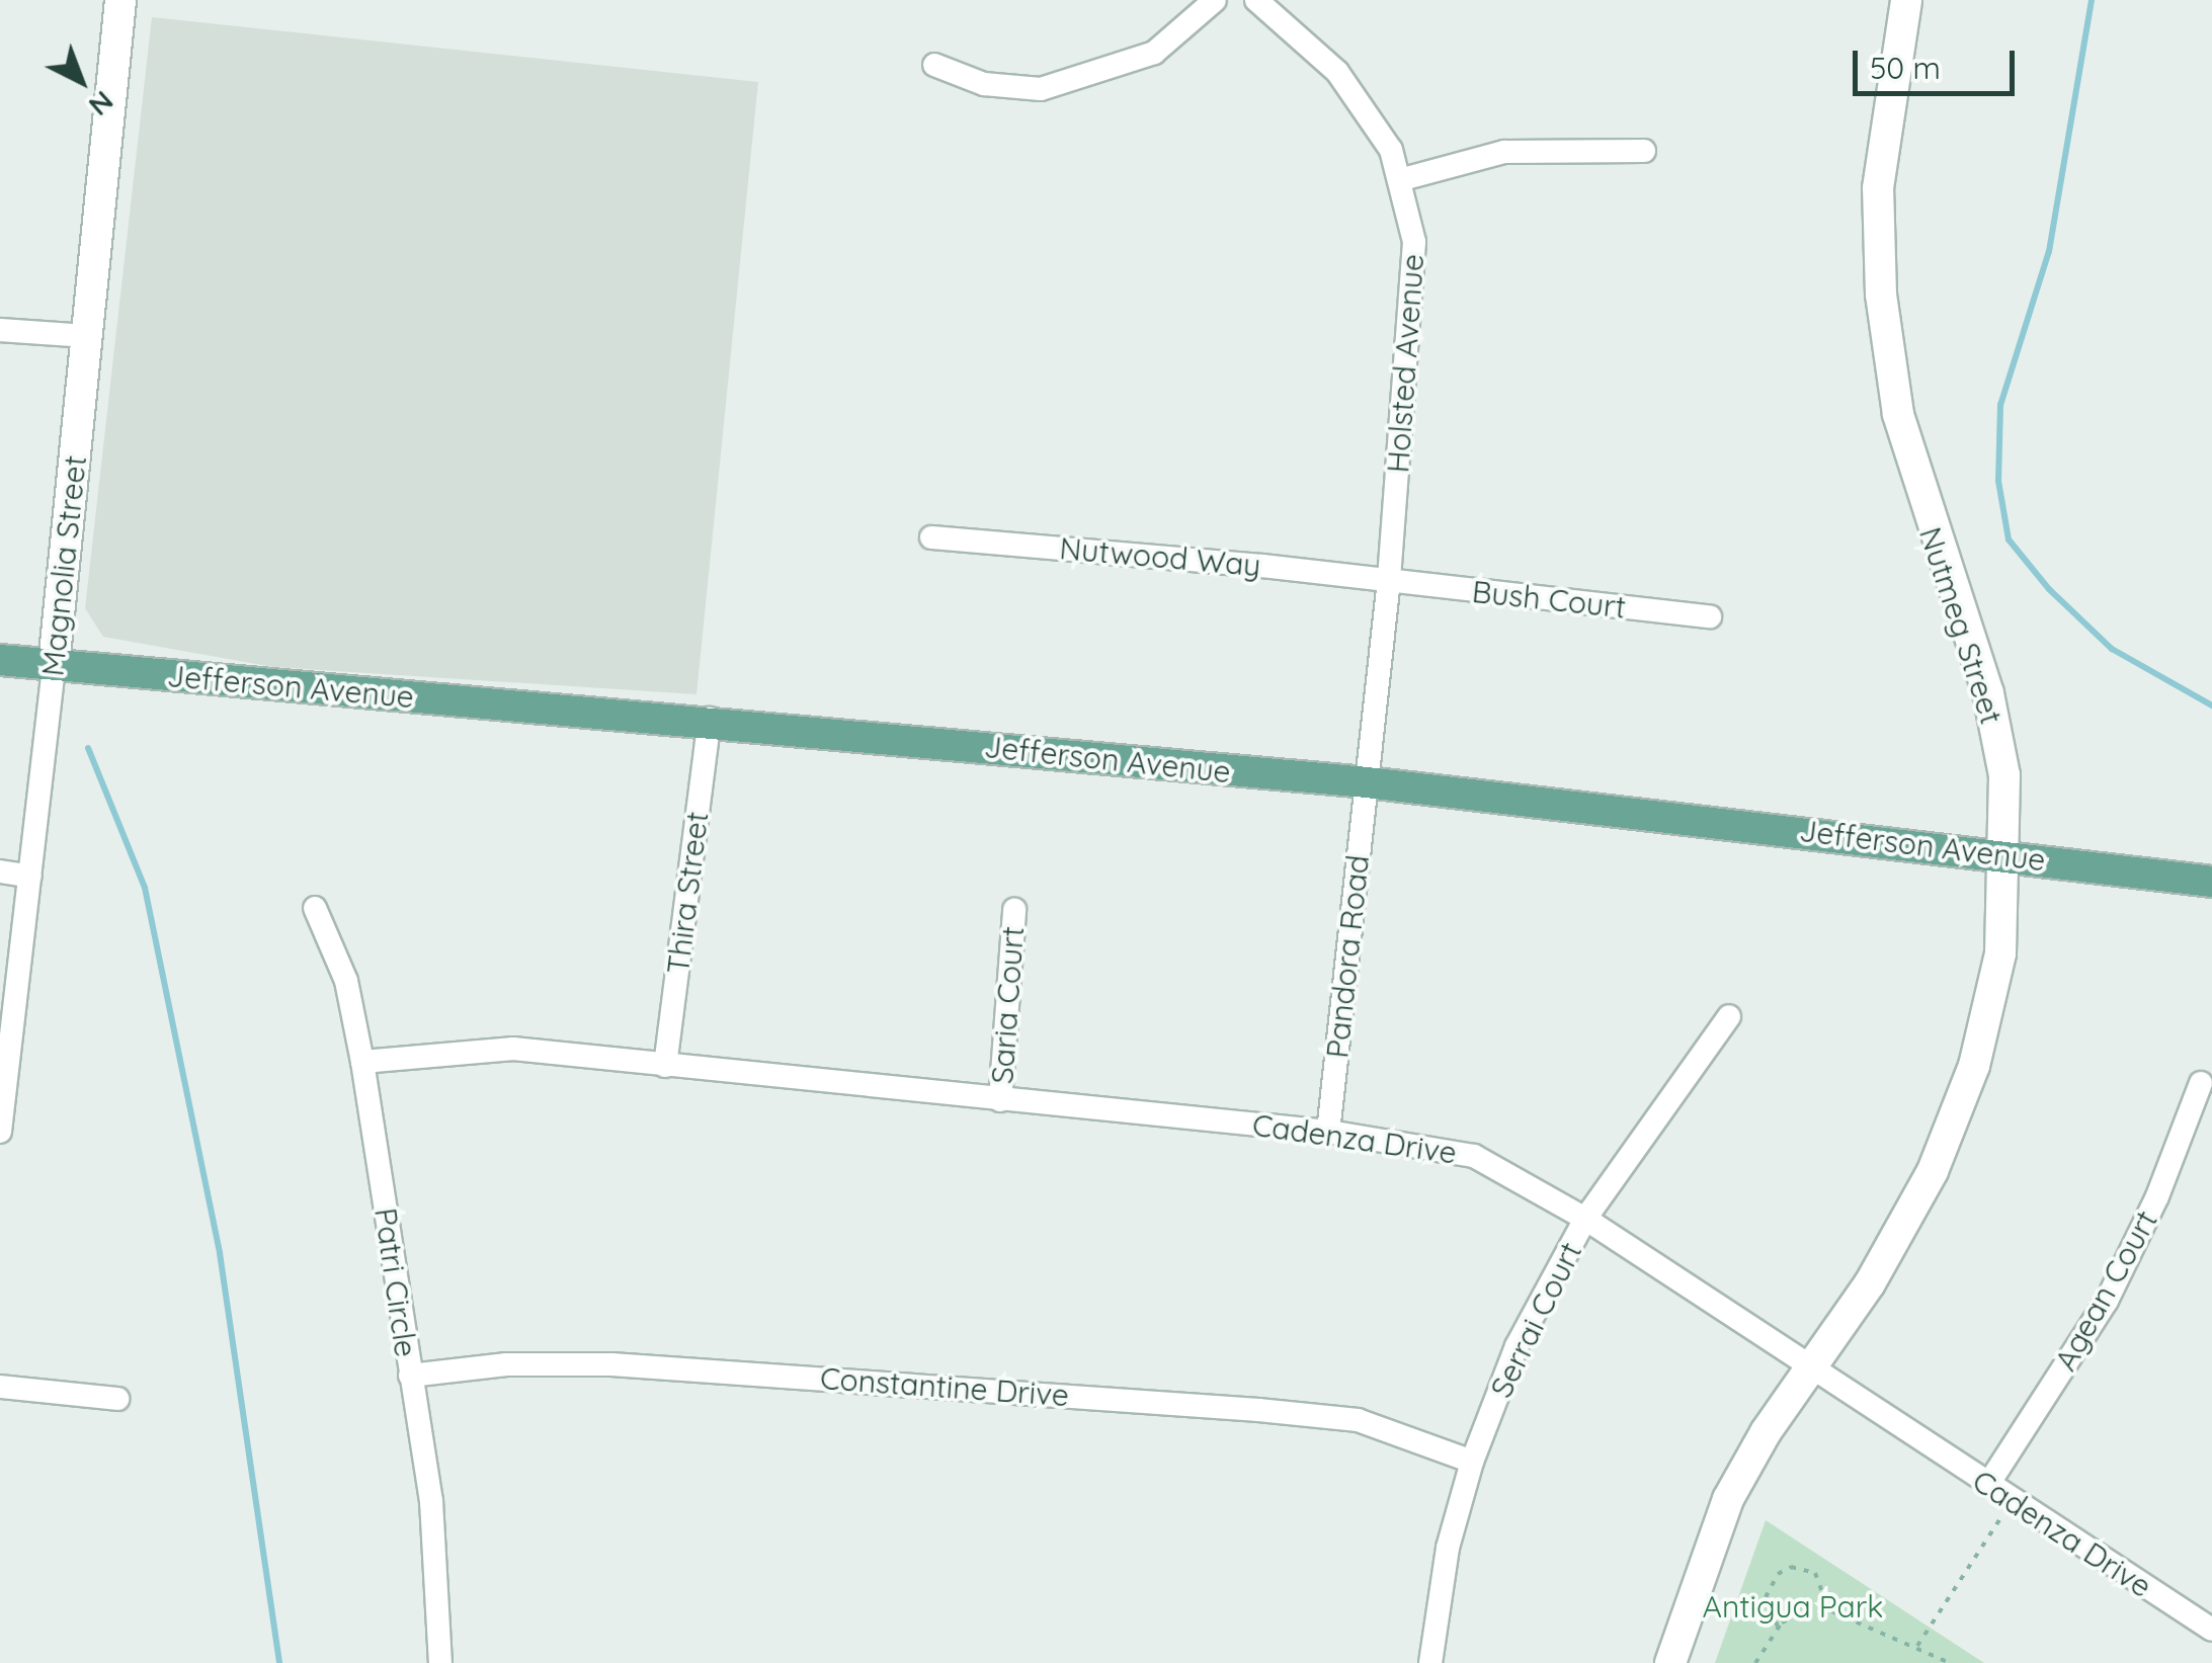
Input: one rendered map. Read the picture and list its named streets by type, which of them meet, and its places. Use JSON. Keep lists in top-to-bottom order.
{
  "streets": {
    "main road": ["Magnolia Street", "Nutmeg Street", "Jefferson Avenue"],
    "street": [
      "Holsted Avenue",
      "Nutwood Way",
      "Bush Court",
      "Thira Street",
      "Pandora Road",
      "Saria Court",
      "Cadenza Drive",
      "Patri Circle",
      "Agean Court",
      "Serrai Court",
      "Constantine Drive"
    ]
  },
  "crossings": [
    ["Holsted Avenue", "Nutwood Way"],
    ["Holsted Avenue", "Bush Court"],
    ["Holsted Avenue", "Jefferson Avenue"],
    ["Holsted Avenue", "Pandora Road"],
    ["Nutwood Way", "Bush Court"],
    ["Magnolia Street", "Jefferson Avenue"],
    ["Nutmeg Street", "Jefferson Avenue"],
    ["Nutmeg Street", "Cadenza Drive"],
    ["Jefferson Avenue", "Thira Street"],
    ["Jefferson Avenue", "Pandora Road"],
    ["Thira Street", "Cadenza Drive"],
    ["Pandora Road", "Cadenza Drive"],
    ["Saria Court", "Cadenza Drive"],
    ["Cadenza Drive", "Patri Circle"],
    ["Cadenza Drive", "Agean Court"],
    ["Cadenza Drive", "Serrai Court"],
    ["Patri Circle", "Constantine Drive"],
    ["Serrai Court", "Constantine Drive"]
  ],
  "parks": ["Antigua Park"],
  "scale_bar": "50 m",
  "north": "bottom right"
}
